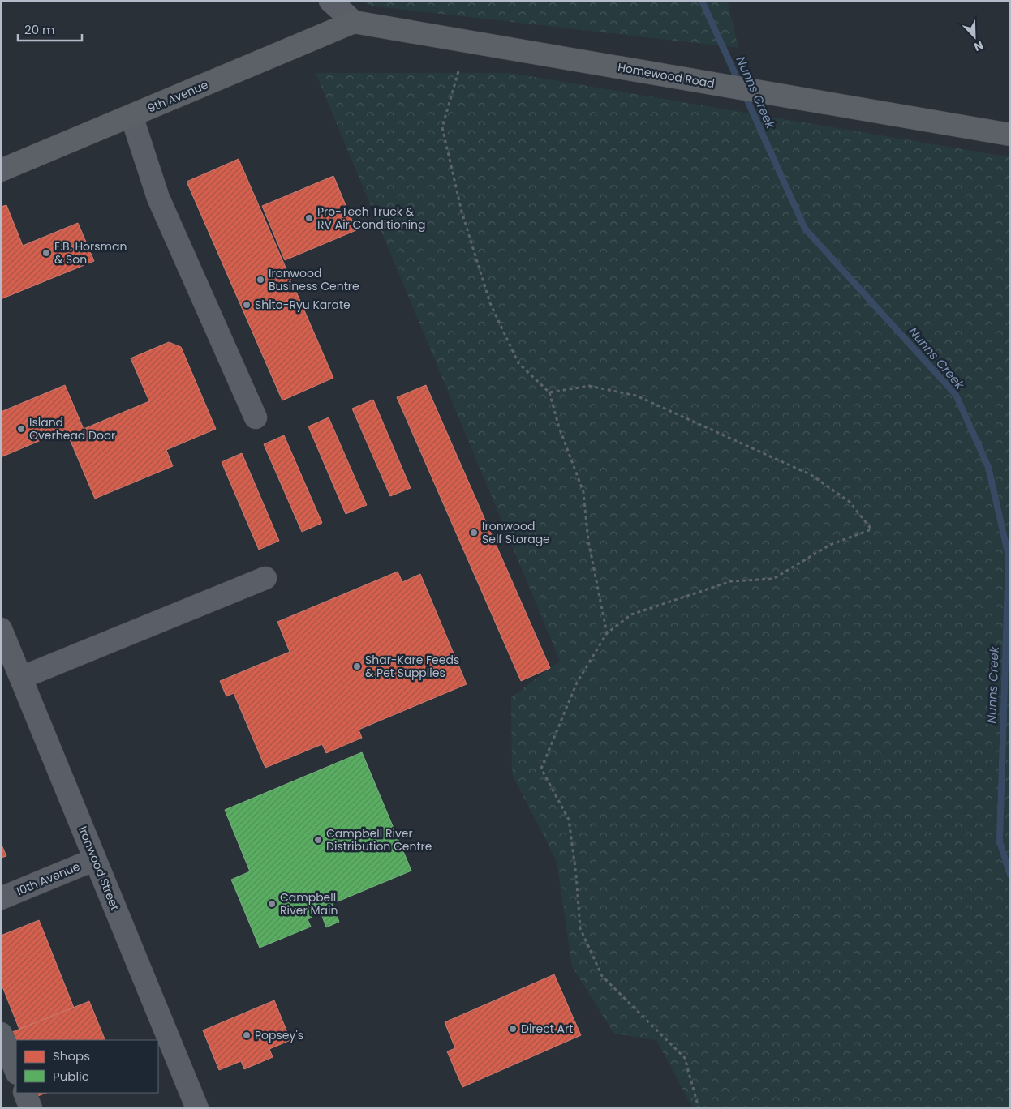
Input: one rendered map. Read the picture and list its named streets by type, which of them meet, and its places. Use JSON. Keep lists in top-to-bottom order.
{
  "streets": {
    "main road": ["Homewood Road", "9th Avenue"],
    "street": ["Ironwood Street", "10th Avenue"]
  },
  "crossings": [
    ["Homewood Road", "9th Avenue"],
    ["Ironwood Street", "10th Avenue"]
  ],
  "water": ["Nunns Creek"],
  "places": [
    "Pro-Tech Truck & RV Air Conditioning",
    "E.B. Horsman & Son",
    "Ironwood Business Centre",
    "Shito-Ryu Karate",
    "Island Overhead Door",
    "Ironwood Self Storage",
    "Shar-Kare Feeds & Pet Supplies",
    "Campbell River Distribution Centre",
    "Campbell River Main",
    "Direct Art",
    "Popsey's"
  ],
  "legend": ["Shops", "Public"],
  "scale_bar": "20 m",
  "north": "bottom right"
}
